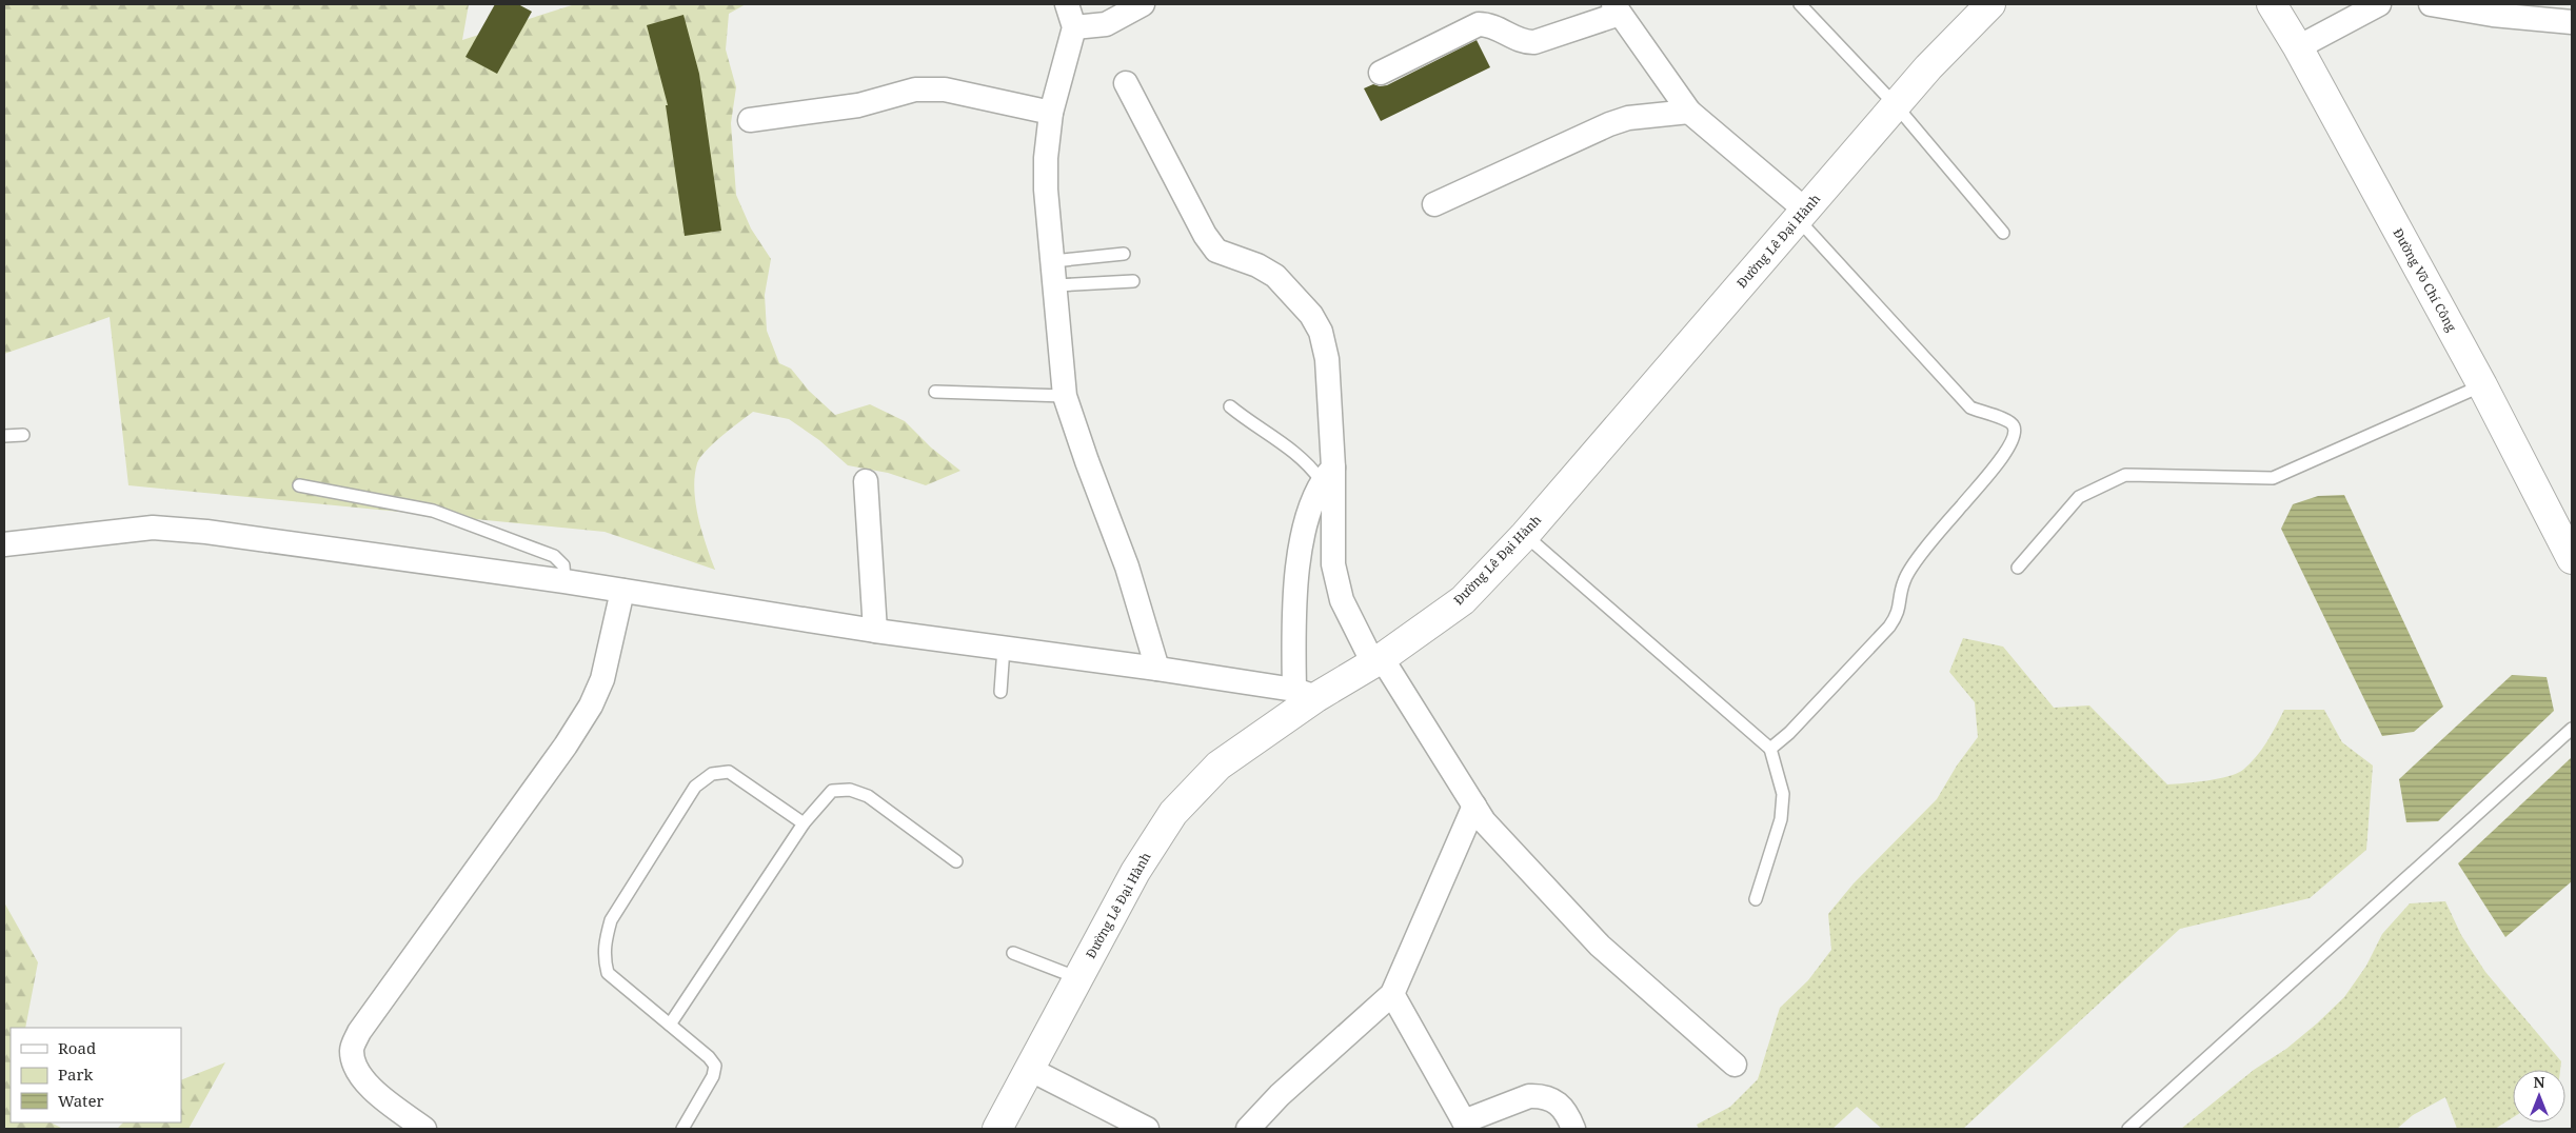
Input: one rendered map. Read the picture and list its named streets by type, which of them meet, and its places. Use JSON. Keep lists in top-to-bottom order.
{
  "streets": {
    "main road": ["Đường Lê Đại Hành", "Đường Võ Chí Công"]
  },
  "legend": ["Road", "Park", "Water"],
  "north": "top"
}
